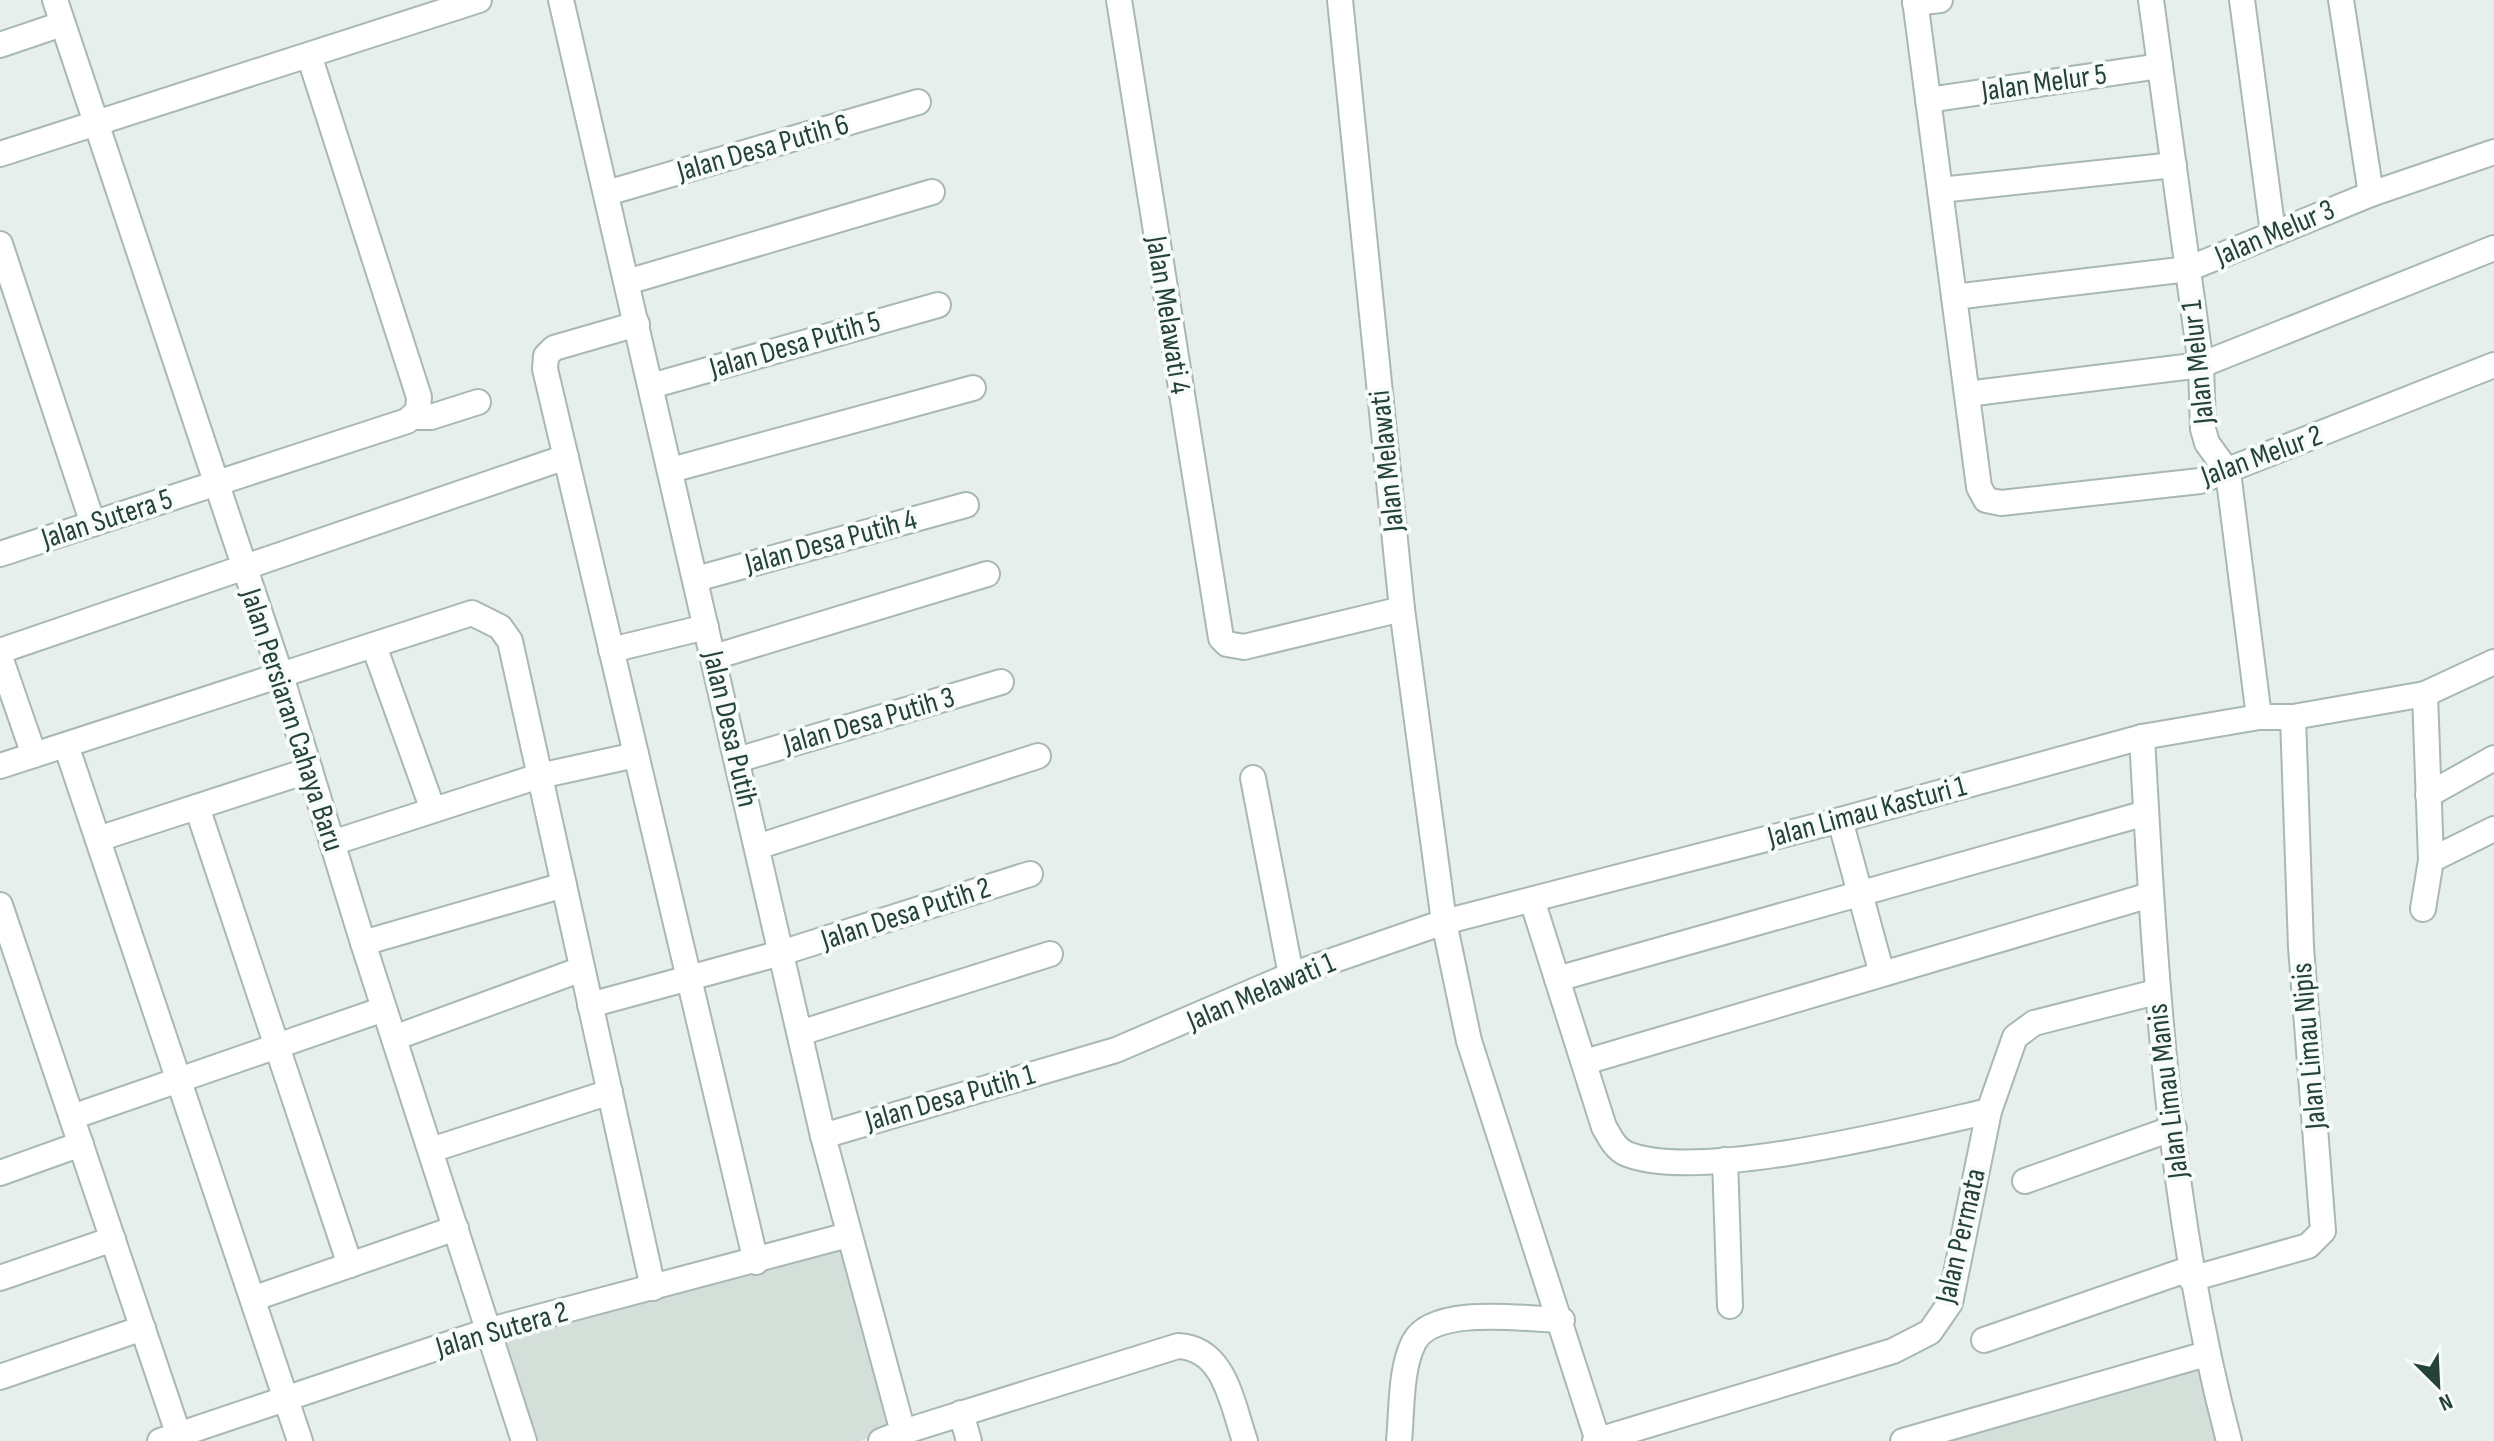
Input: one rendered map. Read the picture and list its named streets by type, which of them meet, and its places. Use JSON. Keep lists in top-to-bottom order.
{
  "streets": {
    "street": [
      "Jalan Melur 5",
      "Jalan Desa Putih 6",
      "Jalan Melur 3",
      "Jalan Melawati 4",
      "Jalan Desa Putih 5",
      "Jalan Melur 1",
      "Jalan Melur 2",
      "Jalan Melawati",
      "Jalan Sutera 5",
      "Jalan Desa Putih 4",
      "Jalan Persiaran Cahaya Baru",
      "Jalan Desa Putih 3",
      "Jalan Desa Putih",
      "Jalan Limau Kasturi 1",
      "Jalan Desa Putih 2",
      "Jalan Melawati 1",
      "Jalan Limau Nipis",
      "Jalan Limau Manis",
      "Jalan Desa Putih 1",
      "Jalan Permata",
      "Jalan Sutera 2"
    ]
  },
  "crossings": [
    ["Jalan Melur 5", "Jalan Melur 1"],
    ["Jalan Desa Putih 6", "Jalan Desa Putih"],
    ["Jalan Melur 3", "Jalan Melur 1"],
    ["Jalan Melawati 4", "Jalan Melawati"],
    ["Jalan Desa Putih 5", "Jalan Desa Putih"],
    ["Jalan Melur 1", "Jalan Melur 2"],
    ["Jalan Melur 1", "Jalan Limau Kasturi 1"],
    ["Jalan Melawati", "Jalan Limau Kasturi 1"],
    ["Jalan Melawati", "Jalan Melawati 1"],
    ["Jalan Melawati", "Jalan Permata"],
    ["Jalan Sutera 5", "Jalan Persiaran Cahaya Baru"],
    ["Jalan Desa Putih 4", "Jalan Desa Putih"],
    ["Jalan Persiaran Cahaya Baru", "Jalan Sutera 2"],
    ["Jalan Desa Putih 3", "Jalan Desa Putih"],
    ["Jalan Desa Putih", "Jalan Desa Putih 2"],
    ["Jalan Desa Putih", "Jalan Desa Putih 1"],
    ["Jalan Desa Putih", "Jalan Sutera 2"],
    ["Jalan Limau Kasturi 1", "Jalan Melawati 1"],
    ["Jalan Limau Kasturi 1", "Jalan Limau Nipis"],
    ["Jalan Limau Kasturi 1", "Jalan Limau Manis"],
    ["Jalan Melawati 1", "Jalan Desa Putih 1"],
    ["Jalan Limau Nipis", "Jalan Limau Manis"],
    ["Jalan Limau Manis", "Jalan Permata"]
  ],
  "north": "bottom right"
}
